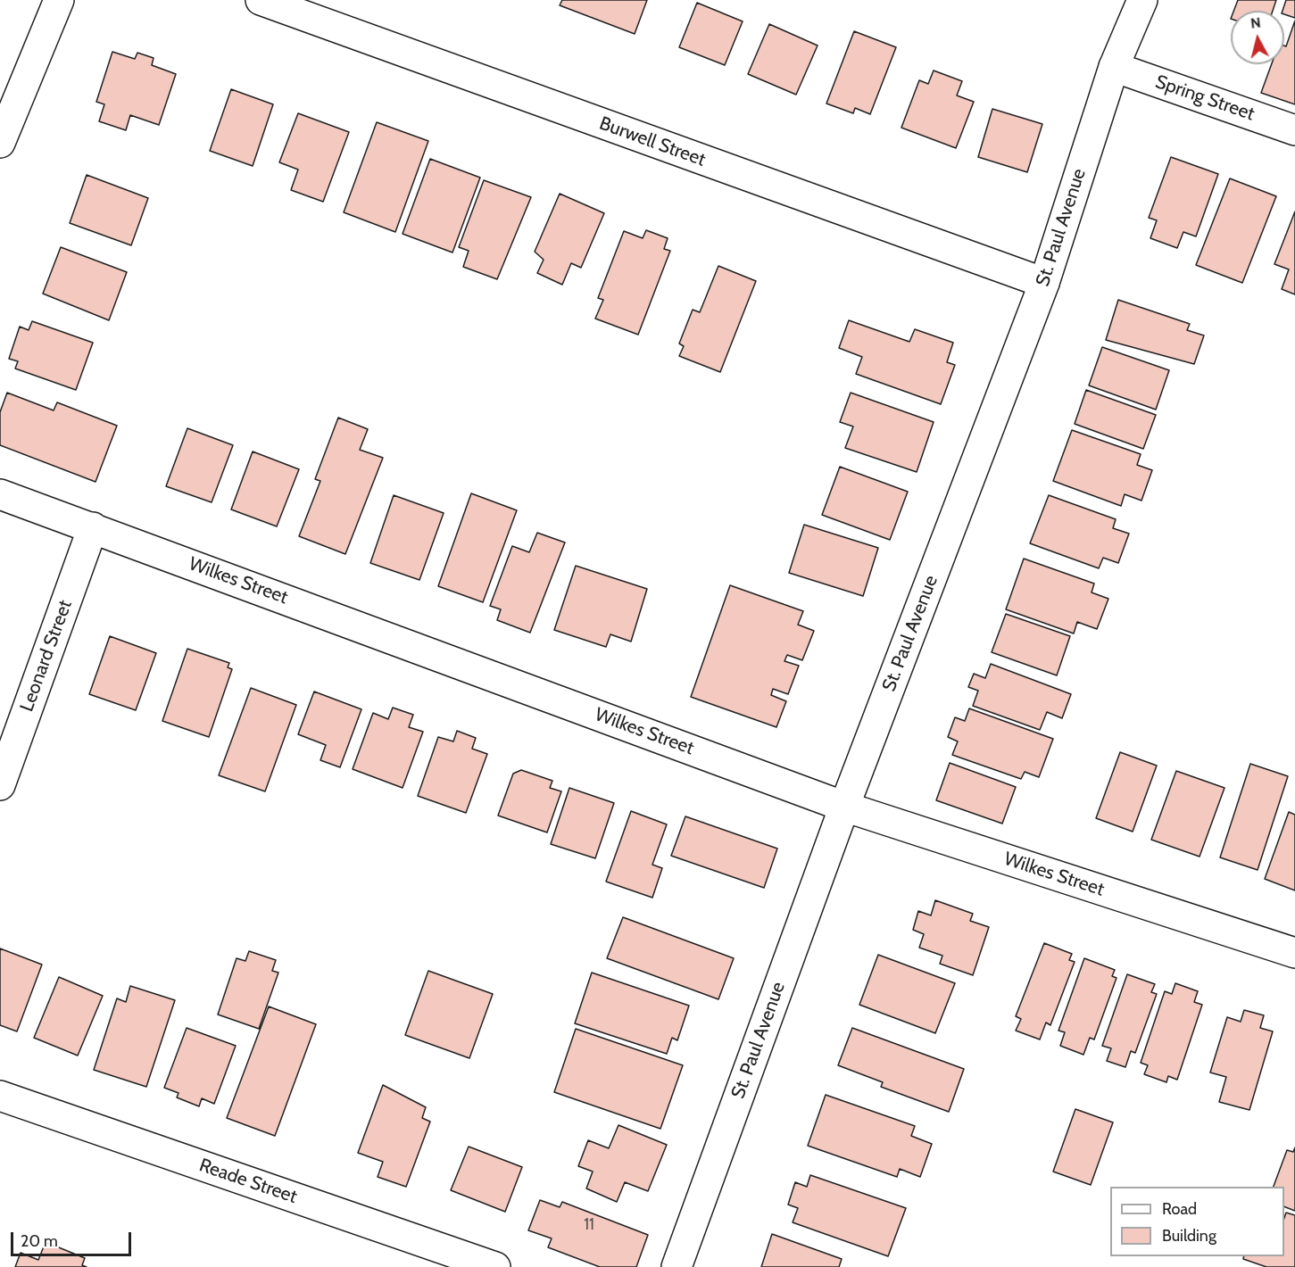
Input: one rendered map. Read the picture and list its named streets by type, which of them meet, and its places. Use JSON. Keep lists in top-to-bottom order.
{
  "streets": {
    "street": [
      "Spring Street",
      "Burwell Street",
      "St. Paul Avenue",
      "Wilkes Street",
      "Leonard Street",
      "Reade Street"
    ]
  },
  "crossings": [
    ["Spring Street", "St. Paul Avenue"],
    ["Burwell Street", "St. Paul Avenue"],
    ["St. Paul Avenue", "Wilkes Street"],
    ["Wilkes Street", "Leonard Street"]
  ],
  "house_numbers": ["11"],
  "legend": ["Road", "Building"],
  "scale_bar": "20 m",
  "north": "top"
}
